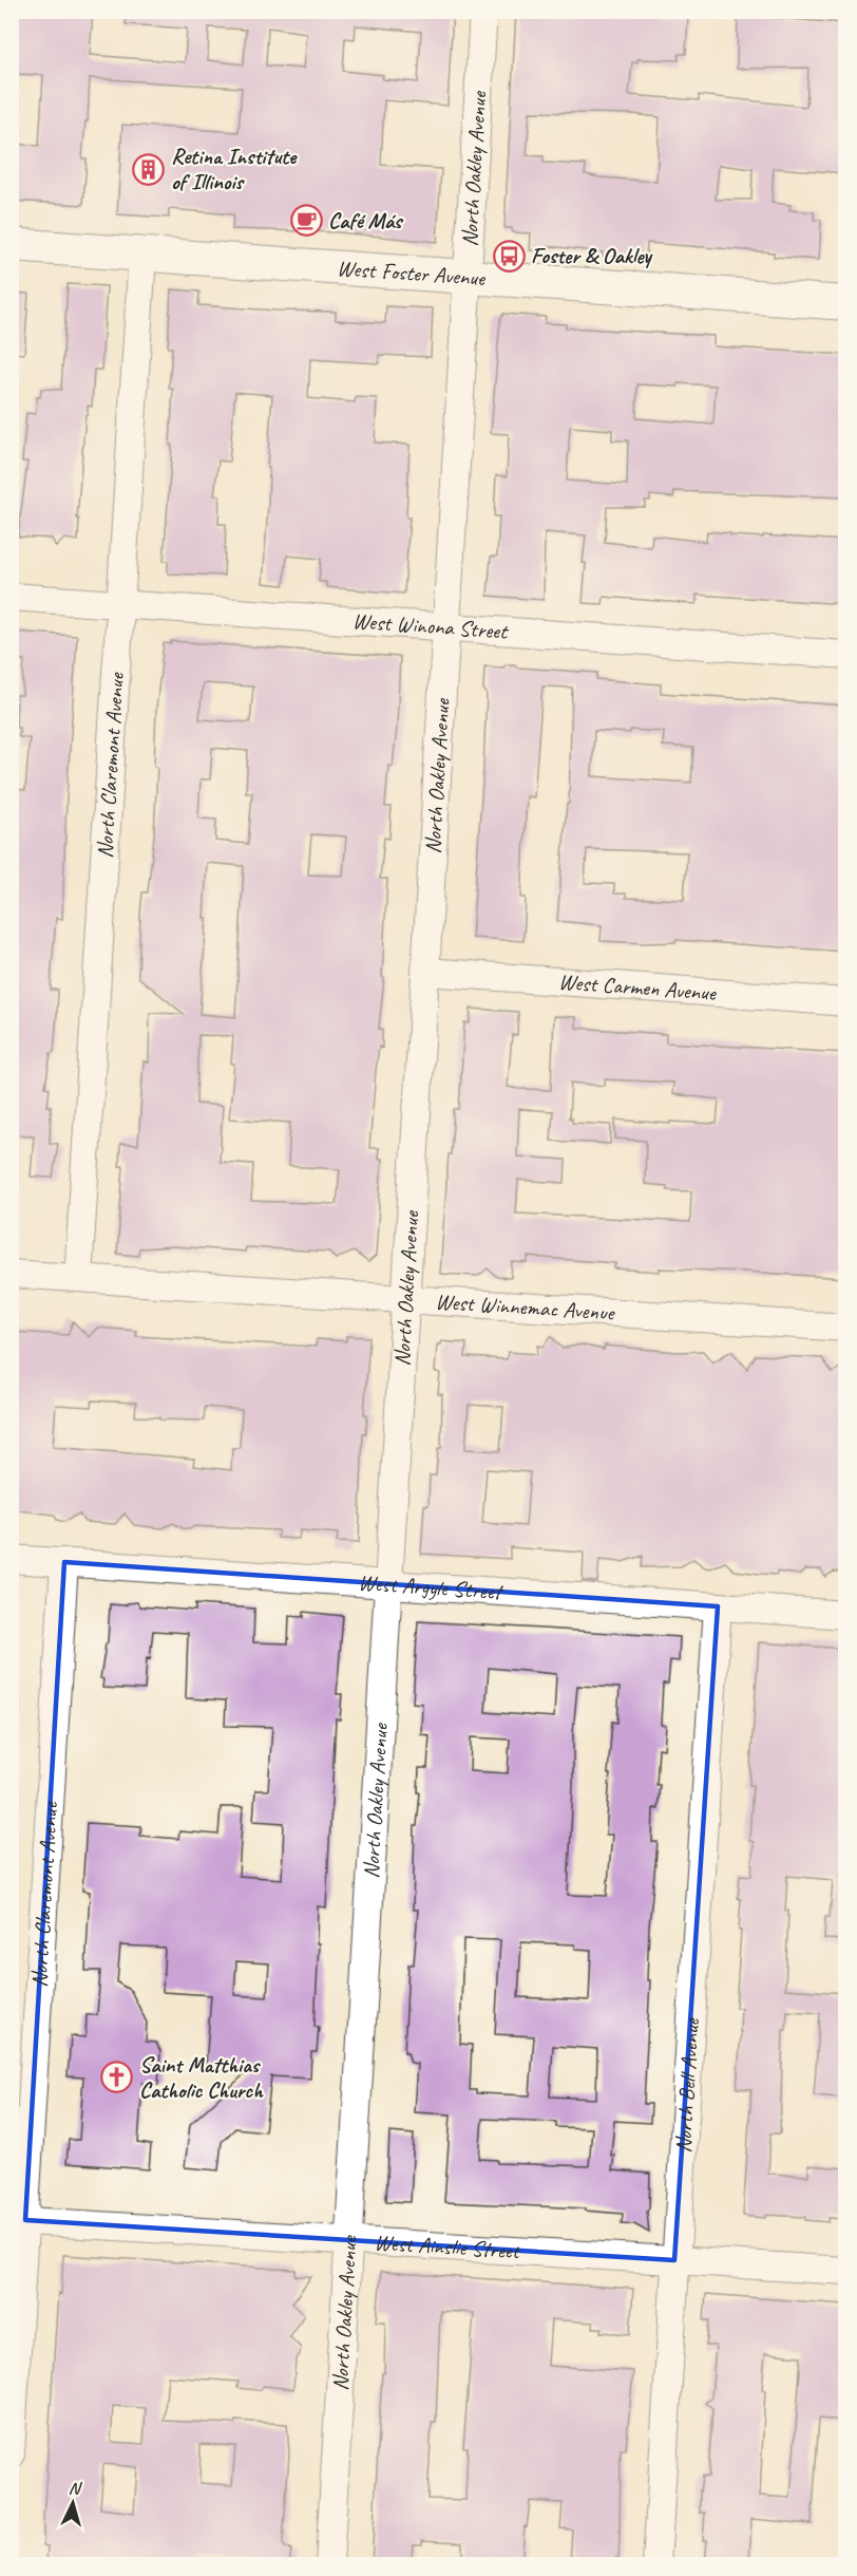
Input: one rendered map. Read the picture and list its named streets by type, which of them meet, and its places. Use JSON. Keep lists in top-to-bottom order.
{
  "streets": {
    "main road": ["West Foster Avenue"],
    "street": [
      "North Oakley Avenue",
      "West Winona Street",
      "North Claremont Avenue",
      "West Carmen Avenue",
      "West Winnemac Avenue",
      "West Argyle Street",
      "North Bell Avenue",
      "West Ainslie Street"
    ]
  },
  "crossings": [
    ["North Oakley Avenue", "West Foster Avenue"],
    ["North Oakley Avenue", "West Winona Street"],
    ["North Oakley Avenue", "West Carmen Avenue"],
    ["North Oakley Avenue", "West Winnemac Avenue"],
    ["North Oakley Avenue", "West Argyle Street"],
    ["North Oakley Avenue", "West Ainslie Street"],
    ["West Foster Avenue", "North Claremont Avenue"],
    ["West Winona Street", "North Claremont Avenue"],
    ["North Claremont Avenue", "West Winnemac Avenue"],
    ["North Claremont Avenue", "West Argyle Street"],
    ["North Claremont Avenue", "West Ainslie Street"],
    ["West Argyle Street", "North Bell Avenue"],
    ["North Bell Avenue", "West Ainslie Street"]
  ],
  "places": {
    "building": ["Retina Institute of Illinois"],
    "cafe": ["Café Más"],
    "bus stop": ["Foster & Oakley"],
    "church": ["Saint Matthias Catholic Church"]
  },
  "north": "top"
}
